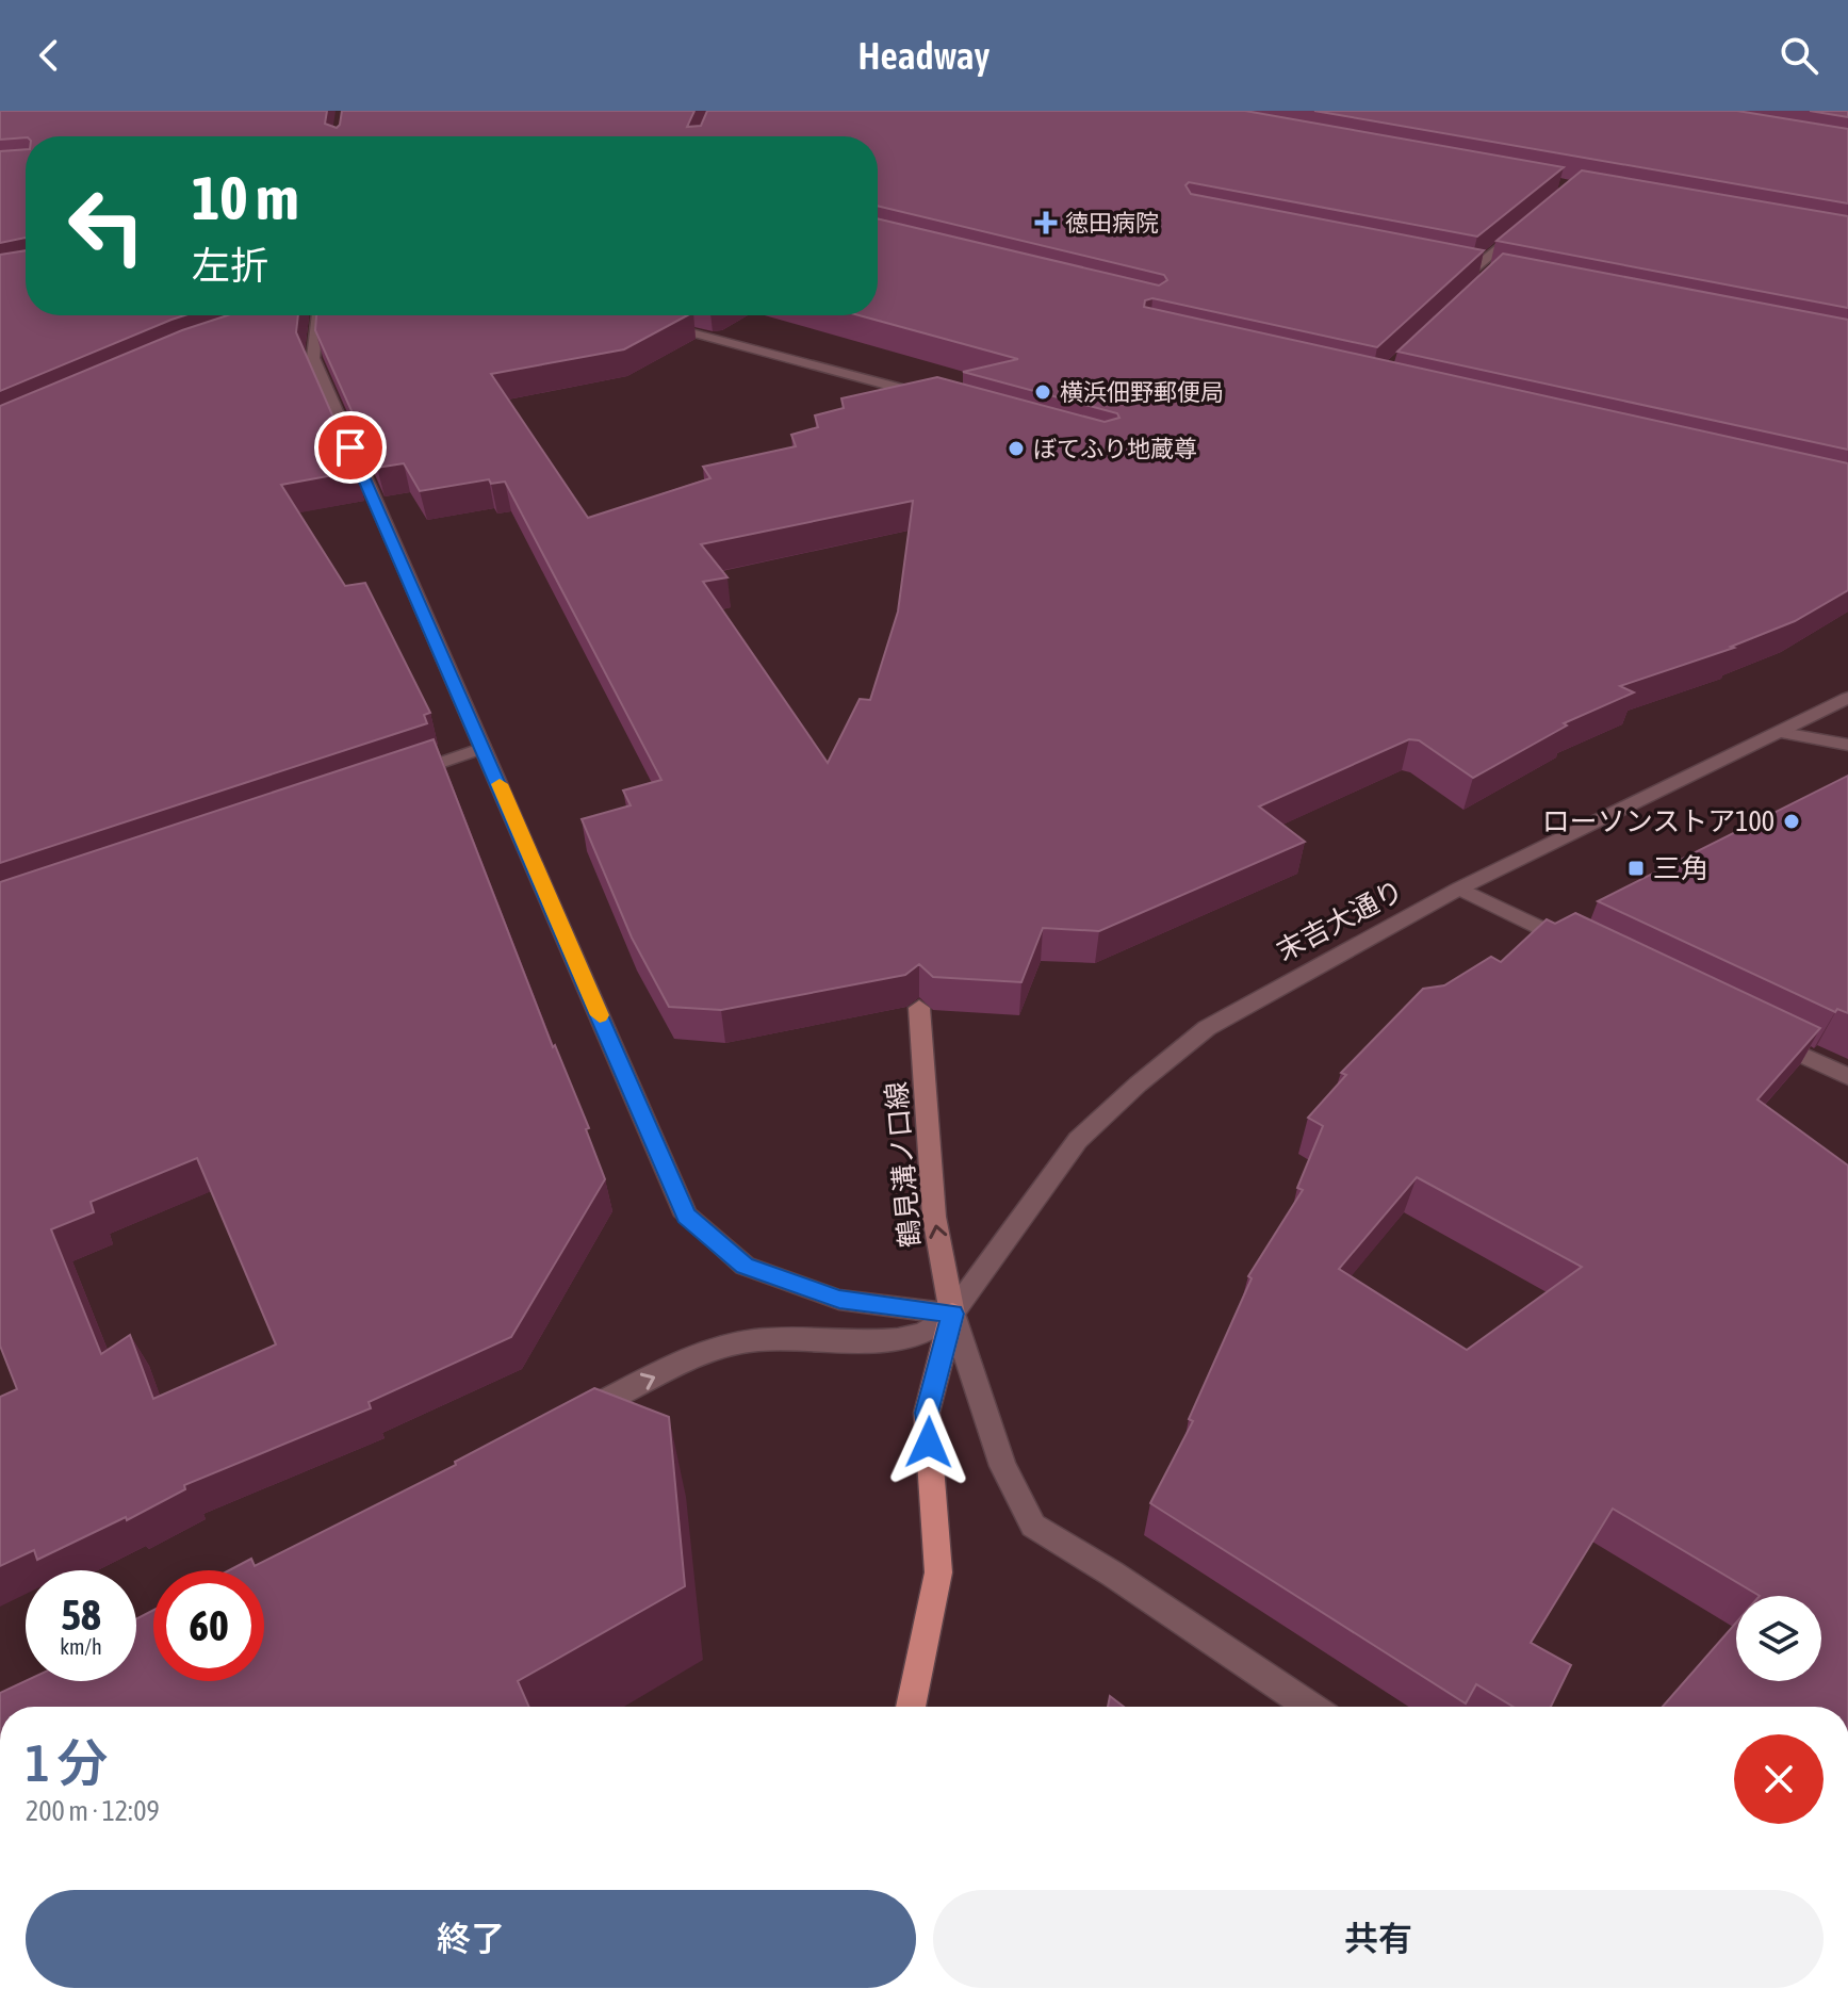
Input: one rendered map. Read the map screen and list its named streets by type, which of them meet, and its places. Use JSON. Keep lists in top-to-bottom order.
{
  "streets": {
    "main road": ["鶴見溝ノ口線"],
    "street": ["末吉大通り"]
  },
  "crossings": [
    ["末吉大通り", "鶴見溝ノ口線"]
  ],
  "one_way": ["鶴見溝ノ口線"],
  "places": {
    "health": ["徳田病院"],
    "other": ["横浜佃野郵便局", "ぼてふり地蔵尊", "ローソンストア100"],
    "transit": ["三角"]
  },
  "page": {
    "header": "Headway",
    "turn": ["10 m", "左折"],
    "speed": "58 km/h",
    "limit": "60",
    "heading": ["1 分", "200 m · 12:09"],
    "buttons": ["終了", "共有"]
  }
}
